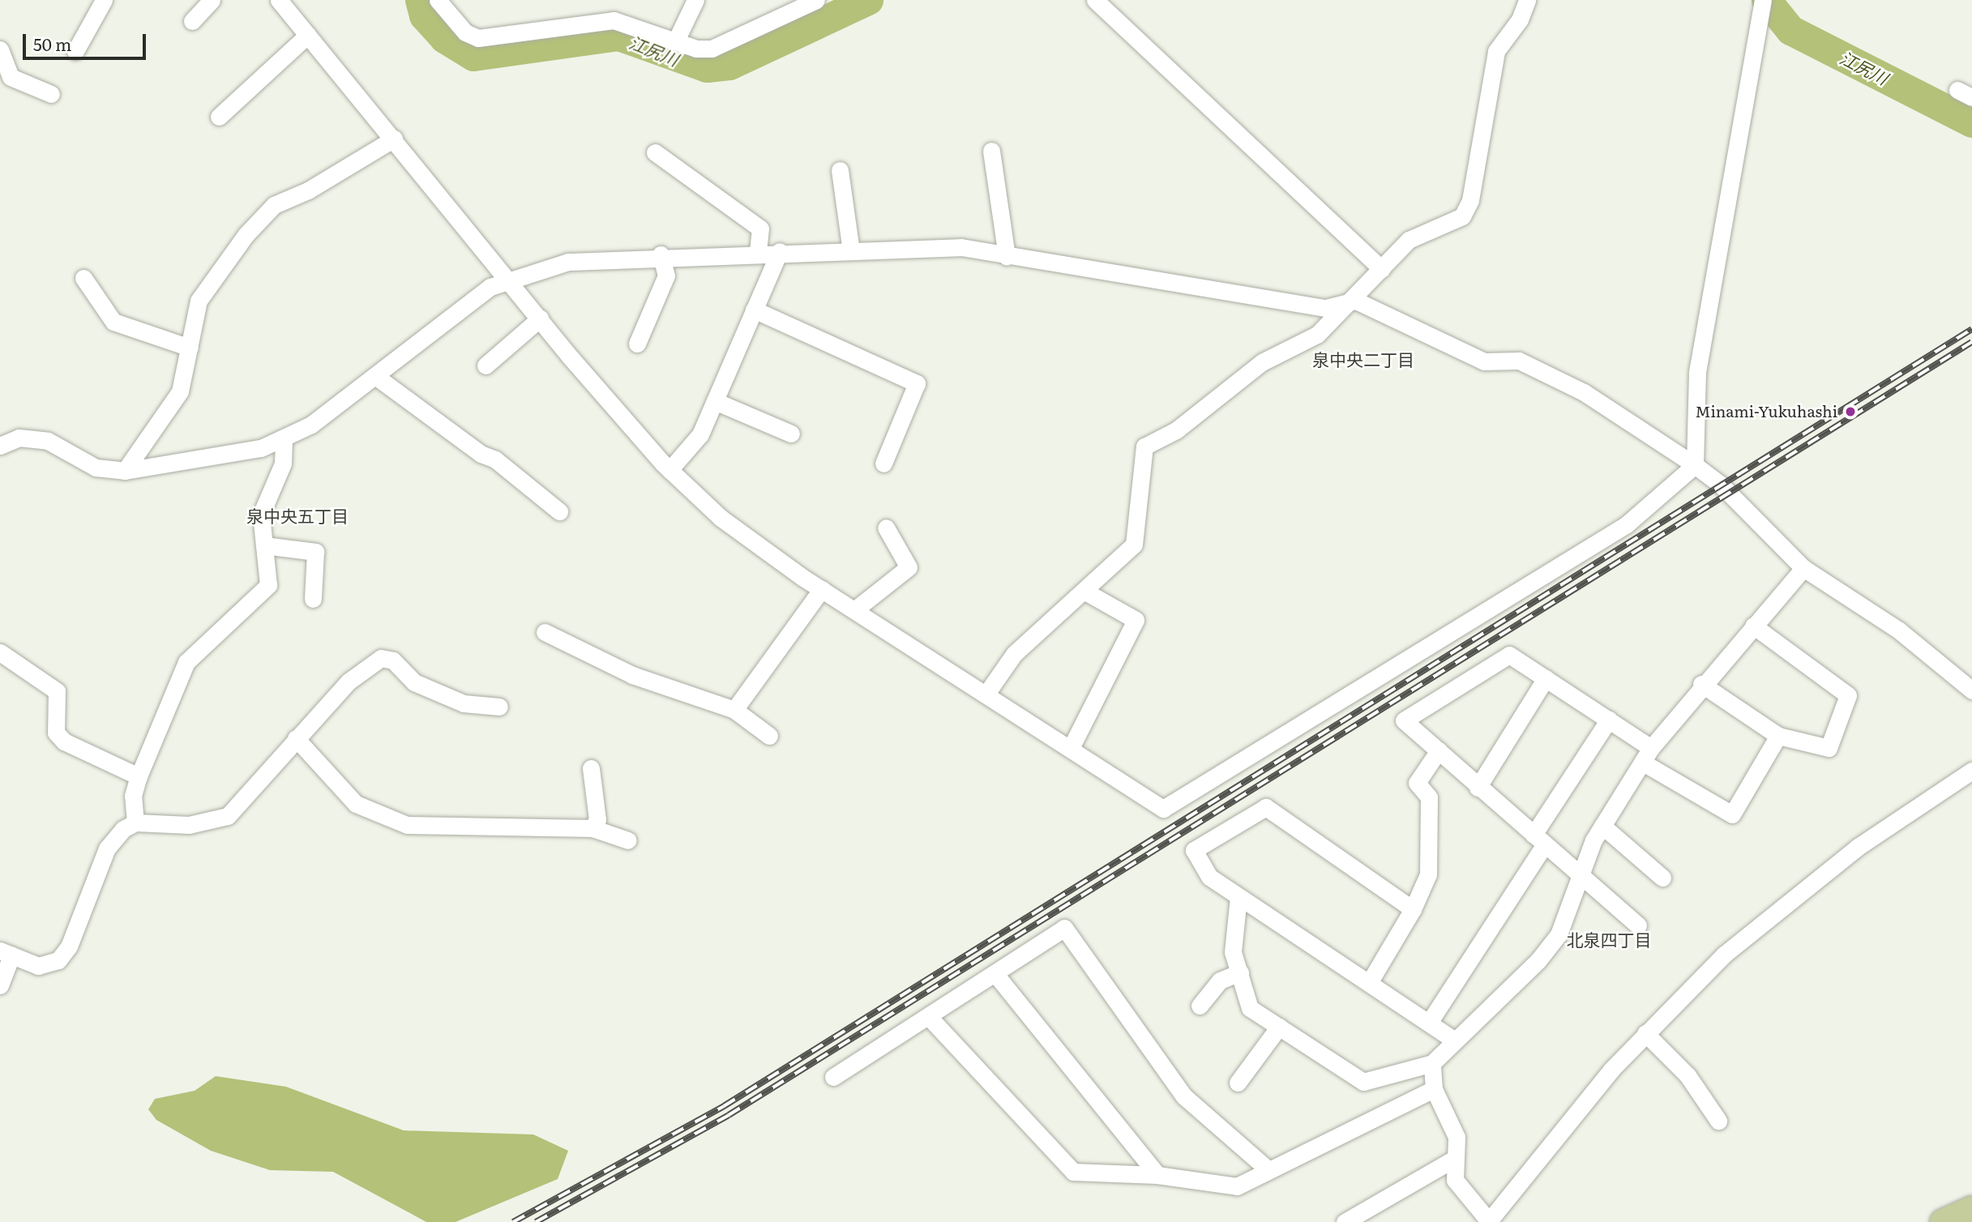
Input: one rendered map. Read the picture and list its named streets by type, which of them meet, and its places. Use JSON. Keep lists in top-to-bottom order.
{
  "districts": ["泉中央二丁目", "泉中央五丁目", "北泉四丁目"],
  "water": ["江尻川"],
  "places": ["Minami-Yukuhashi"],
  "scale_bar": "50 m"
}
